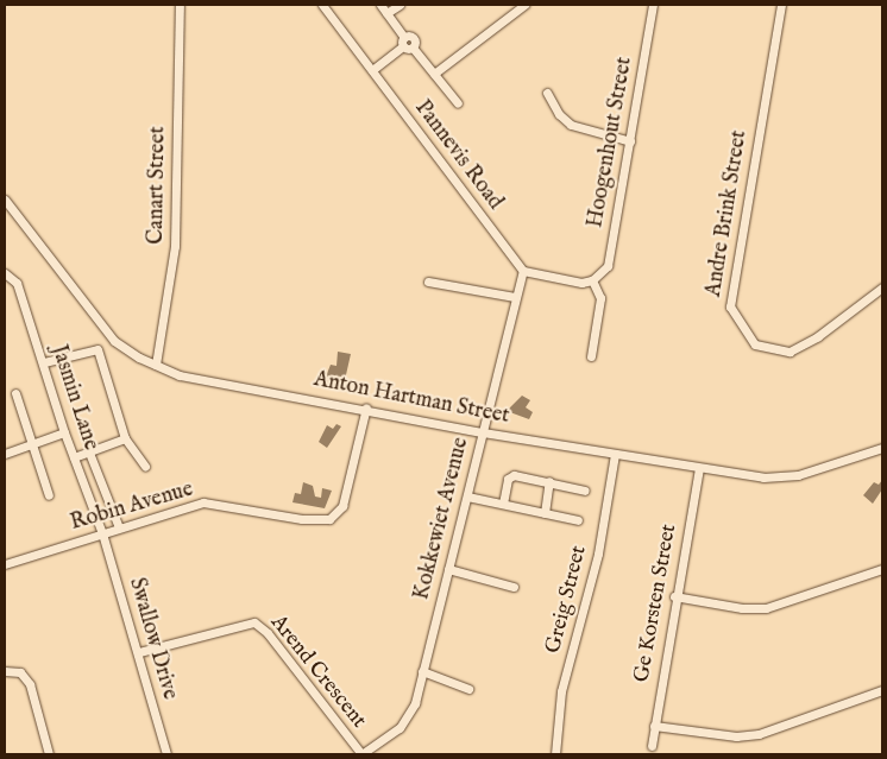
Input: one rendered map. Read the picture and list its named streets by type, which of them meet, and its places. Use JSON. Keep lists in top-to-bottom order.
{
  "streets": {
    "street": [
      "Hoogenhout Street",
      "Pannevis Road",
      "Canart Street",
      "Andre Brink Street",
      "Jasmin Lane",
      "Anton Hartman Street",
      "Robin Avenue",
      "Kokkewiet Avenue",
      "Greig Street",
      "Ge Korsten Street",
      "Swallow Drive",
      "Arend Crescent"
    ]
  },
  "crossings": [
    ["Pannevis Road", "Kokkewiet Avenue"],
    ["Canart Street", "Anton Hartman Street"],
    ["Jasmin Lane", "Robin Avenue"],
    ["Jasmin Lane", "Swallow Drive"],
    ["Anton Hartman Street", "Robin Avenue"],
    ["Anton Hartman Street", "Kokkewiet Avenue"],
    ["Anton Hartman Street", "Greig Street"],
    ["Anton Hartman Street", "Ge Korsten Street"],
    ["Robin Avenue", "Swallow Drive"],
    ["Kokkewiet Avenue", "Arend Crescent"],
    ["Swallow Drive", "Arend Crescent"]
  ]
}
